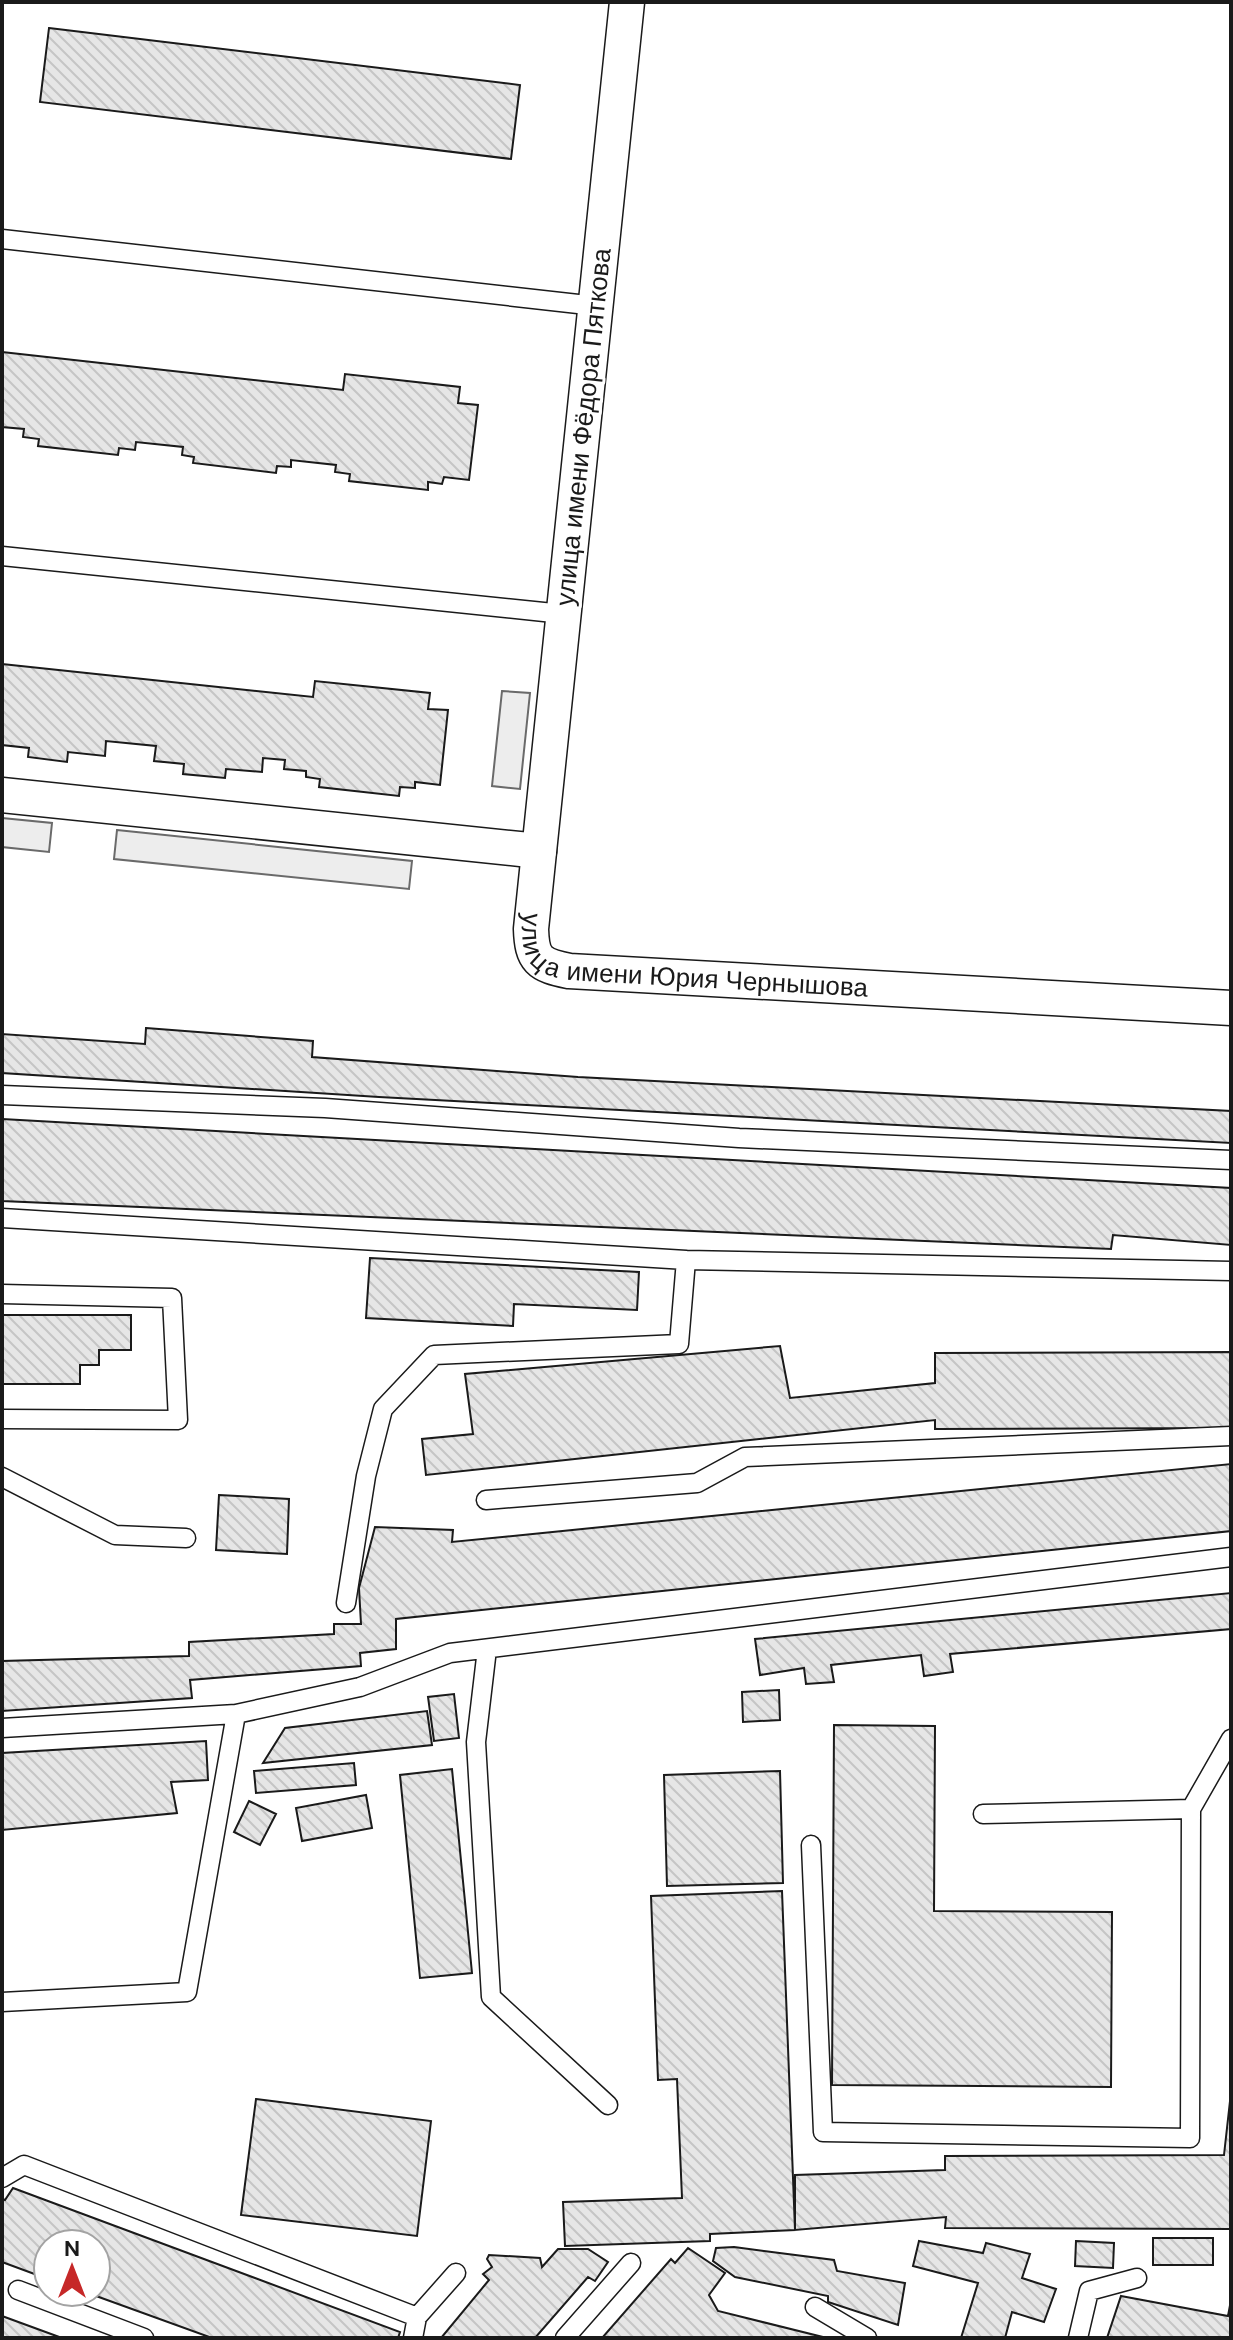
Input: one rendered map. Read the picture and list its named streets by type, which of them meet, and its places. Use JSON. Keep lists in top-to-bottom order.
{
  "streets": {
    "street": ["улица имени Фёдора Пяткова", "улица имени Юрия Чернышова"]
  },
  "crossings": [
    ["улица имени Фёдора Пяткова", "улица имени Юрия Чернышова"]
  ],
  "north": "top"
}
